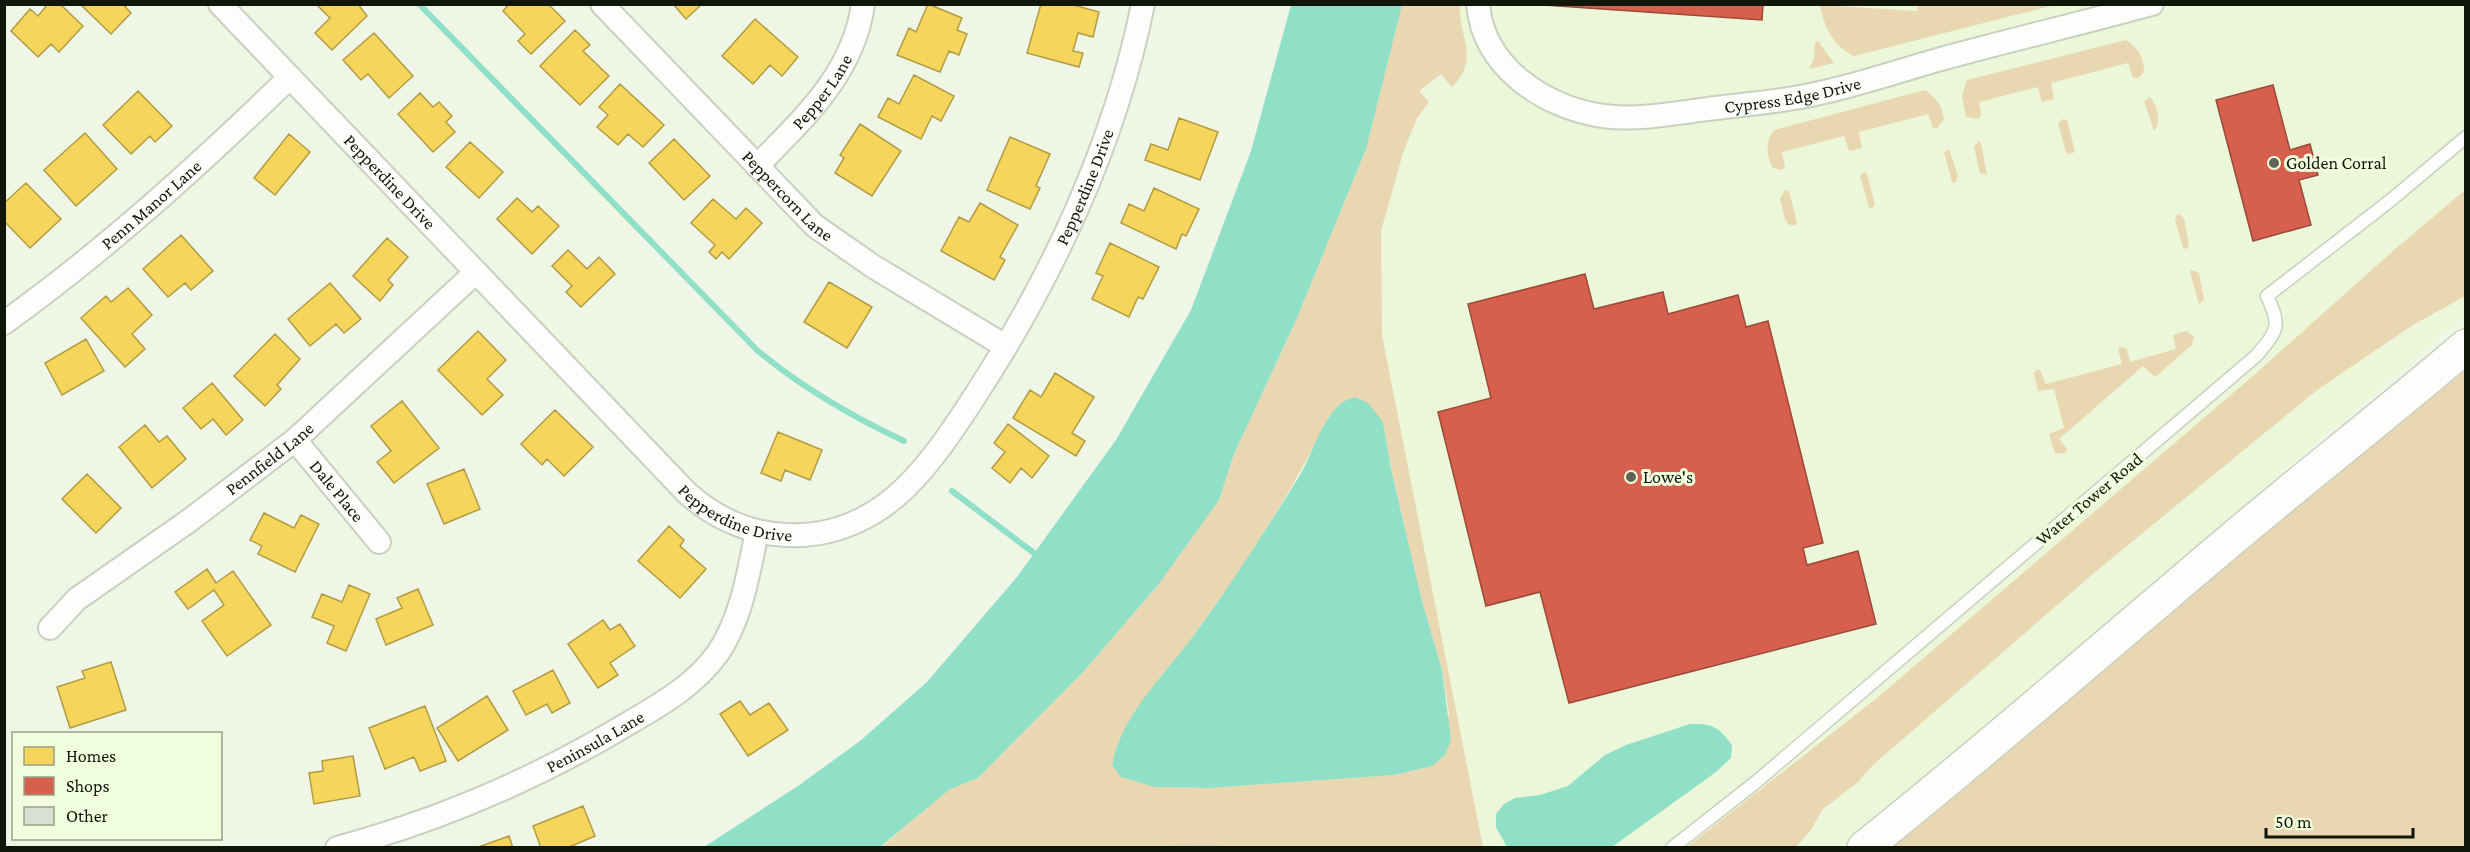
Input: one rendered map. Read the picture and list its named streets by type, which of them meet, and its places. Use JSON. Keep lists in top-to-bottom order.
{
  "streets": {
    "street": [
      "Pepper Lane",
      "Cypress Edge Drive",
      "Pepperdine Drive",
      "Peppercorn Lane",
      "Penn Manor Lane",
      "Pennfield Lane",
      "Dale Place",
      "Peninsula Lane"
    ],
    "lane": ["Water Tower Road"]
  },
  "crossings": [
    ["Pepper Lane", "Peppercorn Lane"],
    ["Pepperdine Drive", "Peppercorn Lane"],
    ["Pepperdine Drive", "Penn Manor Lane"],
    ["Pepperdine Drive", "Pennfield Lane"],
    ["Pepperdine Drive", "Peninsula Lane"],
    ["Pennfield Lane", "Dale Place"]
  ],
  "places": ["Golden Corral", "Lowe's"],
  "legend": ["Homes", "Shops", "Other"],
  "scale_bar": "50 m"
}
